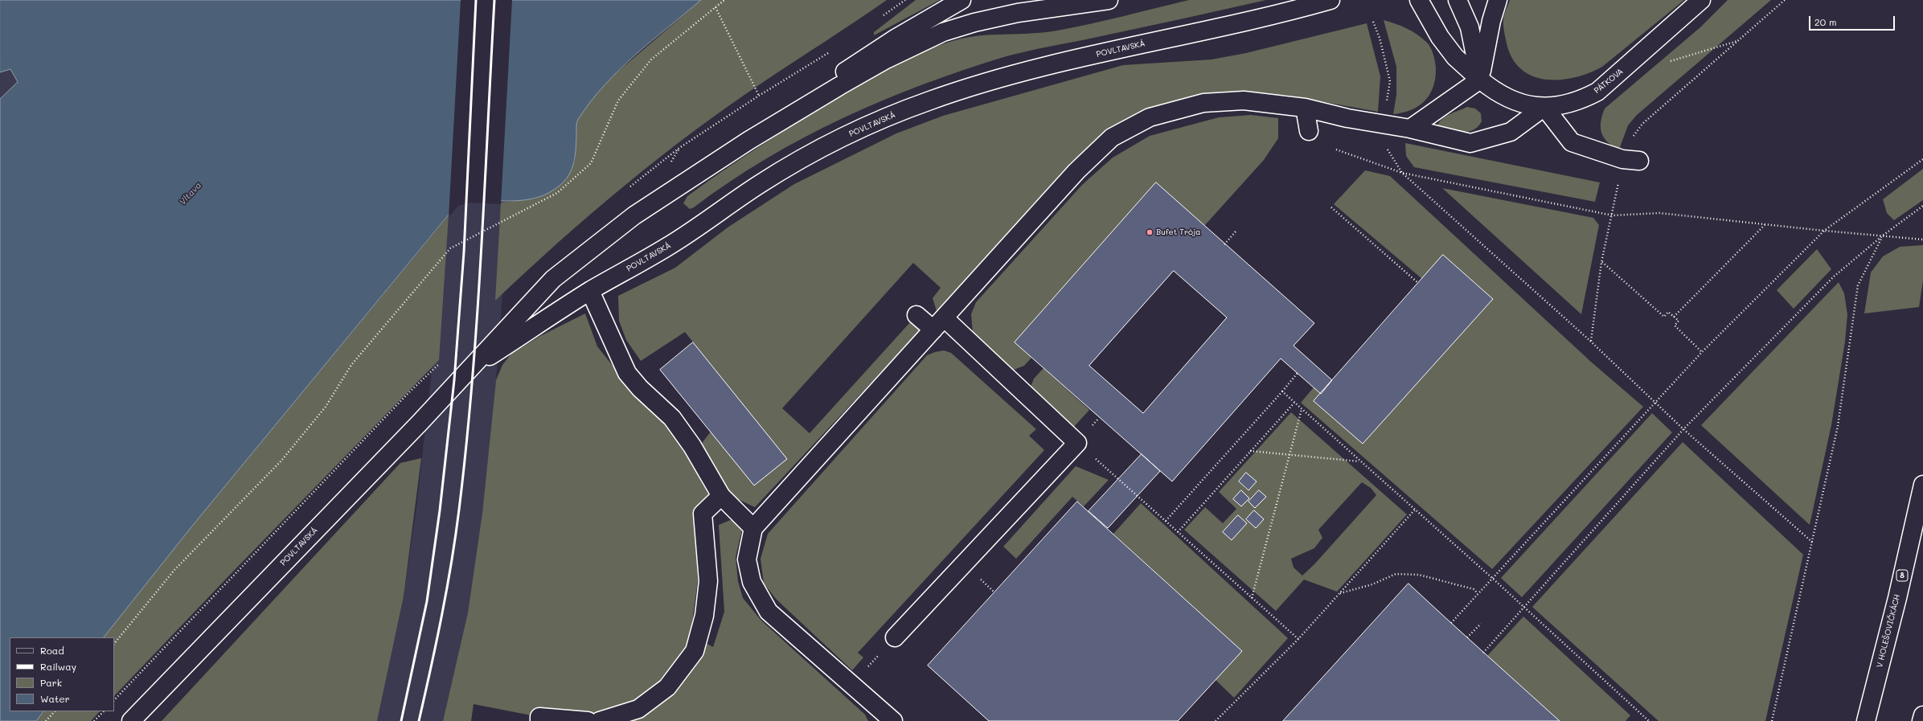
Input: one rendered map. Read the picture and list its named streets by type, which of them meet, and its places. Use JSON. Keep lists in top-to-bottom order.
{
  "streets": {
    "main road": [
      "POVLTAVSKÁ",
      "PÁTKOVA",
      "8",
      "V HOLEŠOVIČKÁCH"
    ]
  },
  "water": ["Vltava"],
  "places": ["Bufet Trója"],
  "legend": [
    "Road",
    "Railway",
    "Park",
    "Water"
  ],
  "scale_bar": "20 m"
}
